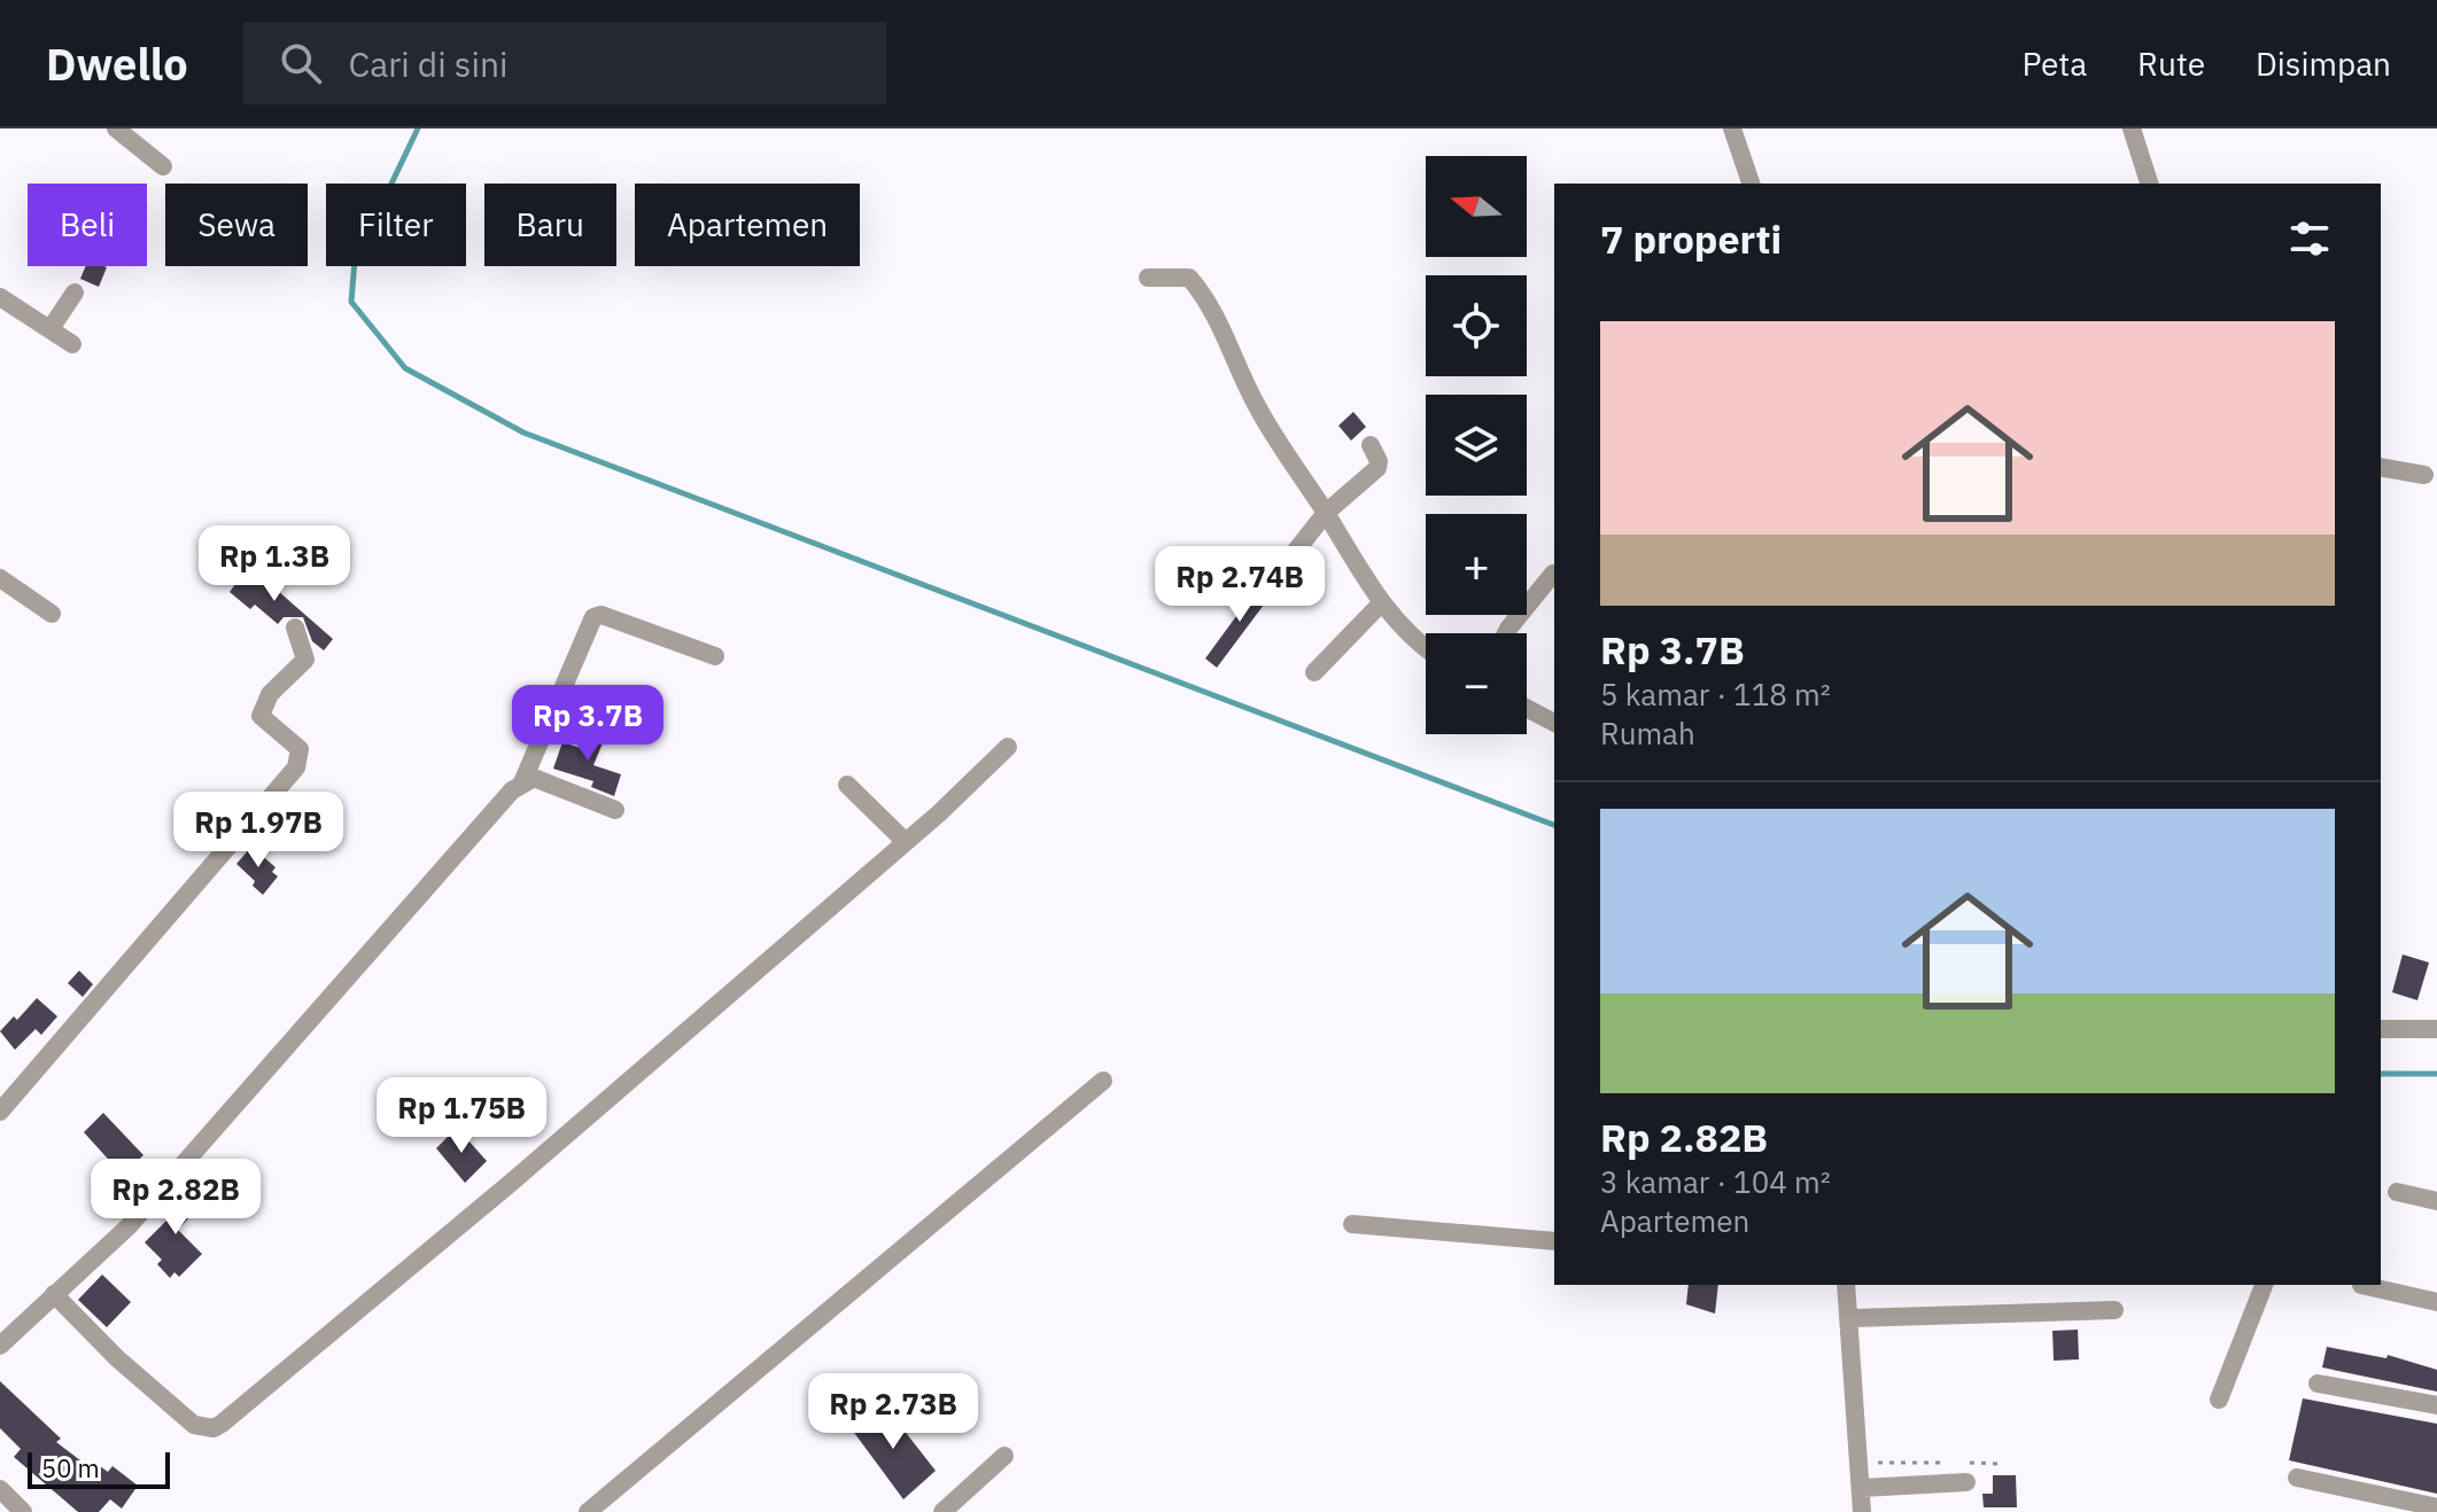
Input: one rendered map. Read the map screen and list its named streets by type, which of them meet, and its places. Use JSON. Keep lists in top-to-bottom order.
{
  "scale_bar": "50 m",
  "north": "left",
  "page": {
    "header": "Dwello",
    "search": "Cari di sini",
    "nav": ["Peta", "Rute", "Disimpan"],
    "map_buttons": ["+", "−"],
    "chip": [
      "Beli",
      "Sewa",
      "Filter",
      "Baru",
      "Apartemen"
    ],
    "heading": "7 properti",
    "list": [
      {
        "name": "Rp 3.7B",
        "note": "5 kamar · 118 m² · Rumah"
      },
      {
        "name": "Rp 2.82B",
        "note": "3 kamar · 104 m² · Apartemen"
      }
    ],
    "price": [
      "Rp 1.3B",
      "Rp 2.74B",
      "Rp 3.7B",
      "Rp 1.97B",
      "Rp 1.75B",
      "Rp 2.82B",
      "Rp 2.73B"
    ],
    "scale": "50 m"
  }
}
